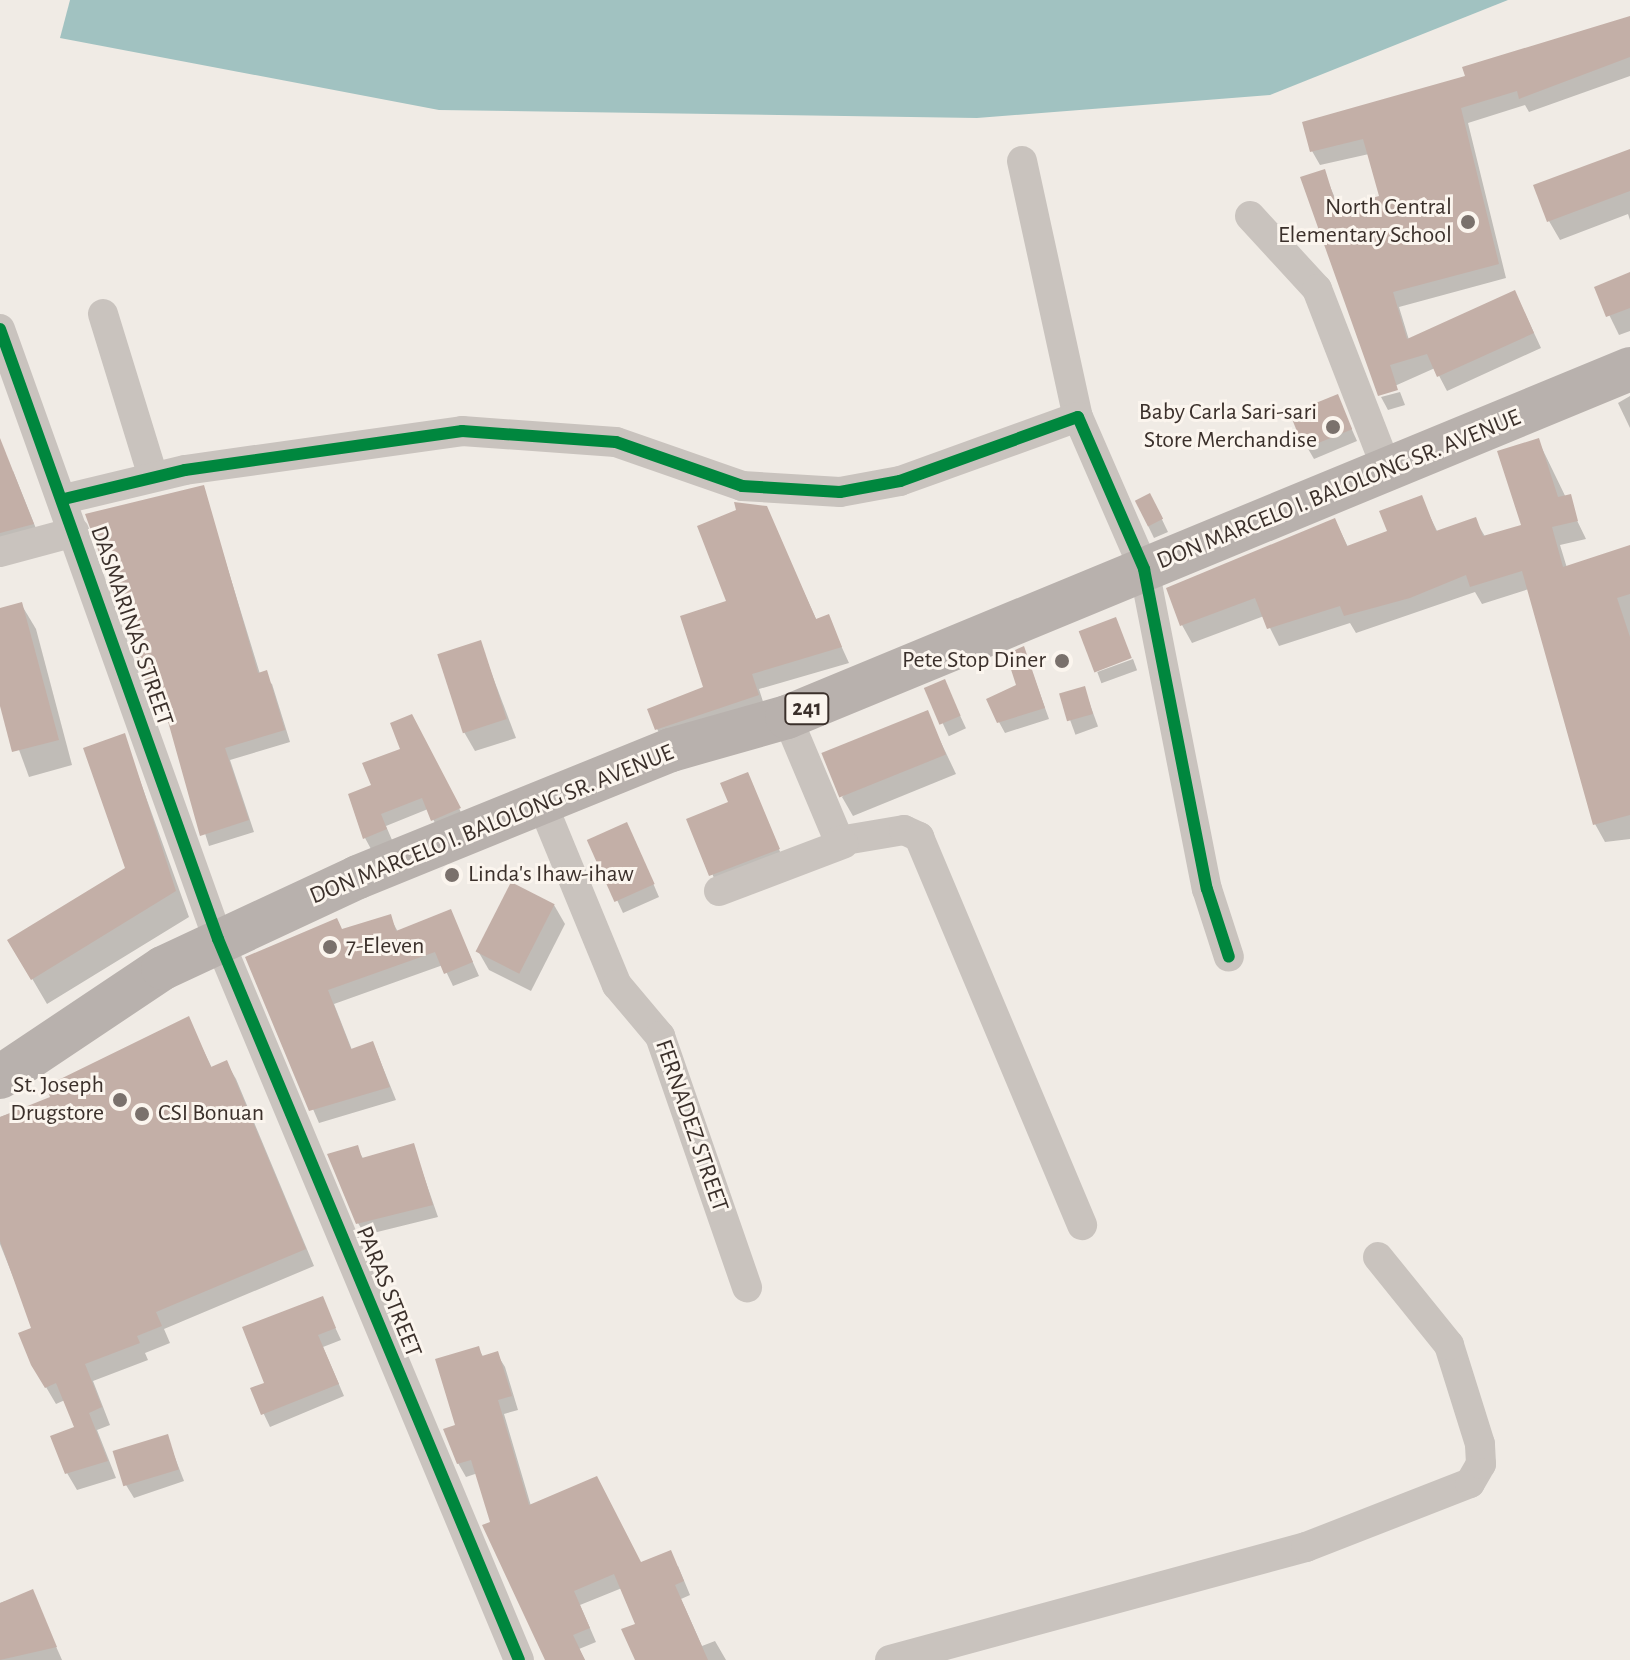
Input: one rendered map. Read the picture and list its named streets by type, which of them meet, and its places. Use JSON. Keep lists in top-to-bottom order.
{
  "streets": {
    "main road": ["DON MARCELO I. BALOLONG SR. AVENUE", "241"],
    "street": ["DASMARINAS STREET", "FERNADEZ STREET", "PARAS STREET"]
  },
  "crossings": [
    ["DON MARCELO I. BALOLONG SR. AVENUE", "DASMARINAS STREET"],
    ["DON MARCELO I. BALOLONG SR. AVENUE", "FERNADEZ STREET"],
    ["DON MARCELO I. BALOLONG SR. AVENUE", "PARAS STREET"],
    ["DASMARINAS STREET", "PARAS STREET"]
  ],
  "places": [
    "North Central Elementary School",
    "Baby Carla Sari-sari Store Merchandise",
    "Pete Stop Diner",
    "Linda's Ihaw-ihaw",
    "7-Eleven",
    "St. Joseph Drugstore",
    "CSI Bonuan"
  ]
}
